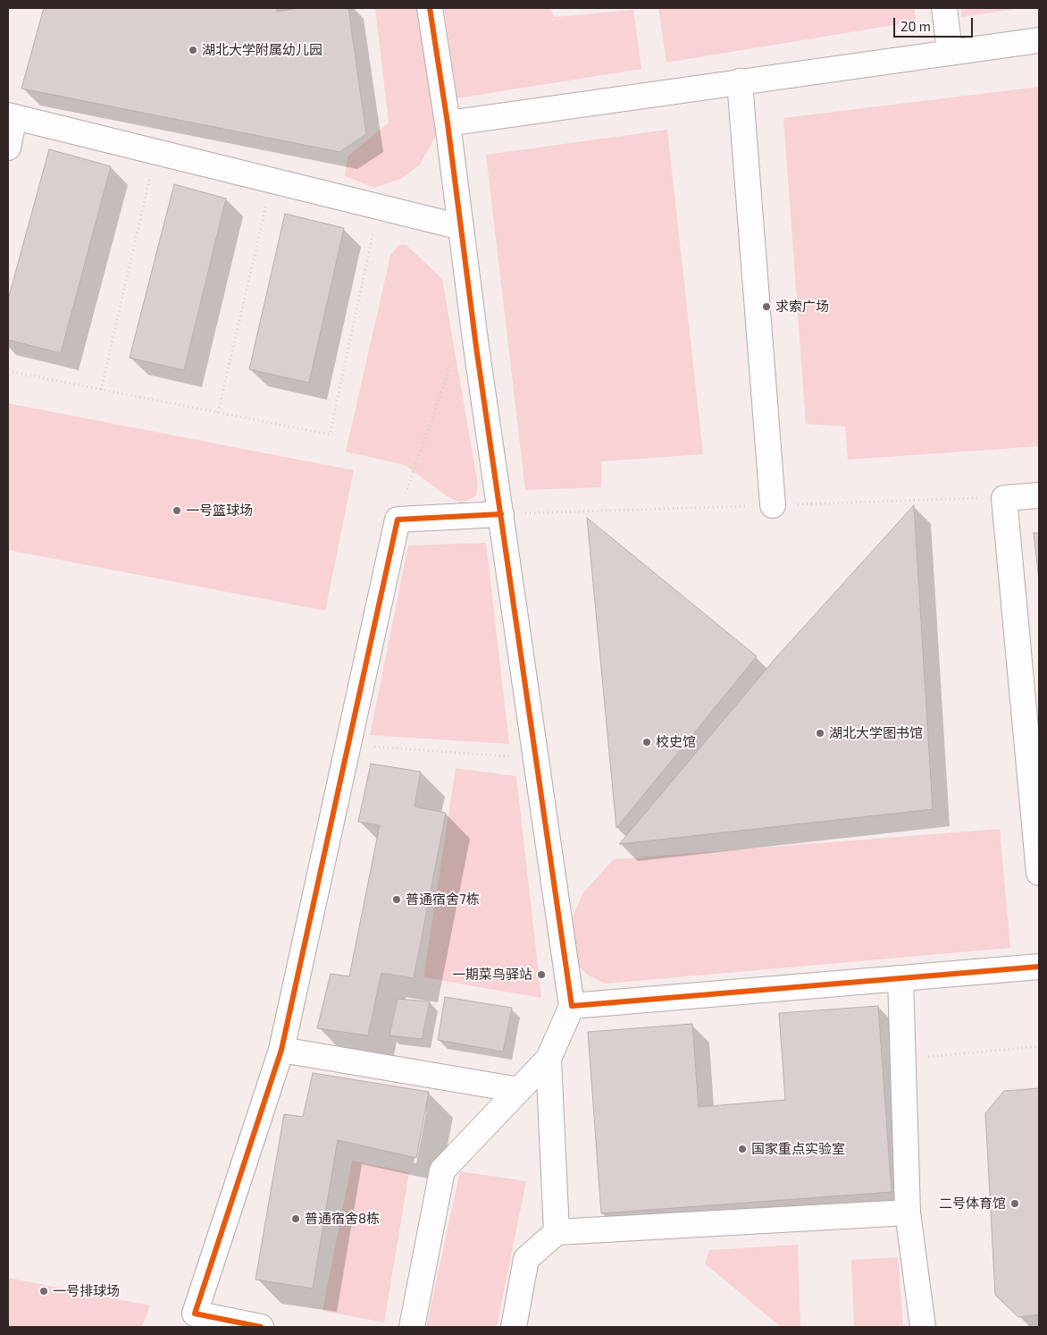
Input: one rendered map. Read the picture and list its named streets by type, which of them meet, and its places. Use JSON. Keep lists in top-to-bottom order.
{
  "places": [
    "湖北大学附属幼儿园",
    "求索广场",
    "一号篮球场",
    "湖北大学图书馆",
    "校史馆",
    "普通宿舍7栋",
    "一期菜鸟驿站",
    "国家重点实验室",
    "二号体育馆",
    "普通宿舍8栋",
    "一号排球场"
  ],
  "scale_bar": "20 m"
}
